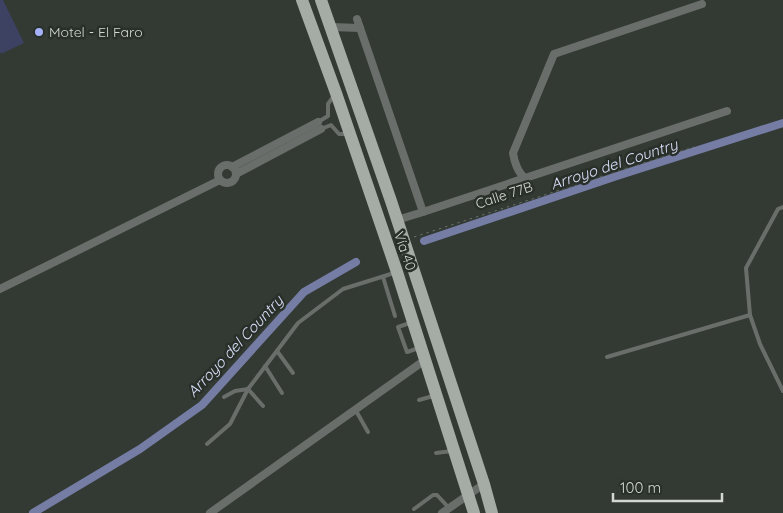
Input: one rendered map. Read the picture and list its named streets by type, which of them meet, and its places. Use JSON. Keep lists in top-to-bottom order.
{
  "streets": {
    "highway": ["Vía 40"],
    "path": ["Calle 77B"]
  },
  "water": ["Arroyo del Country"],
  "places": ["Motel - El Faro"],
  "scale_bar": "100 m"
}
